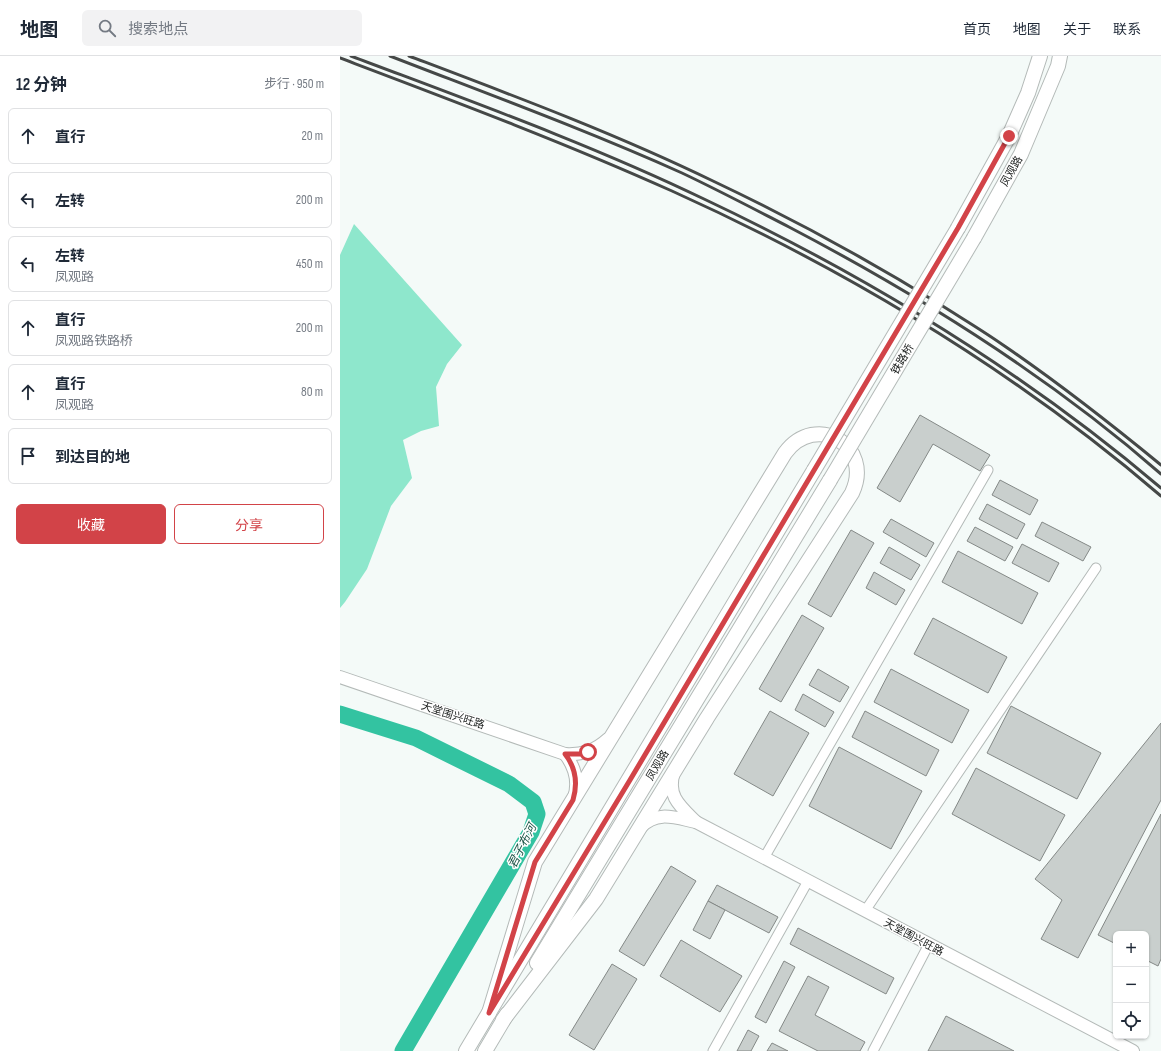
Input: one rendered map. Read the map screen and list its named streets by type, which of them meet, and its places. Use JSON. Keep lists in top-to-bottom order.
{
  "streets": {
    "main road": ["凤观路", "铁路桥"],
    "street": ["天堂围兴旺路"]
  },
  "crossings": [
    ["凤观路", "铁路桥"]
  ],
  "water": ["君子布河"],
  "page": {
    "header": "地图",
    "search": "搜索地点",
    "nav": [
      "首页",
      "地图",
      "关于",
      "联系"
    ],
    "heading": ["12 分钟", "步行 · 950 m"],
    "list": [
      ["直行", "20 m"],
      ["左转", "200 m"],
      ["左转", "凤观路", "450 m"],
      ["直行", "凤观路铁路桥", "200 m"],
      ["直行", "凤观路", "80 m"],
      "到达目的地"
    ],
    "buttons": ["收藏", "分享"],
    "map_buttons": ["+", "−"]
  }
}
